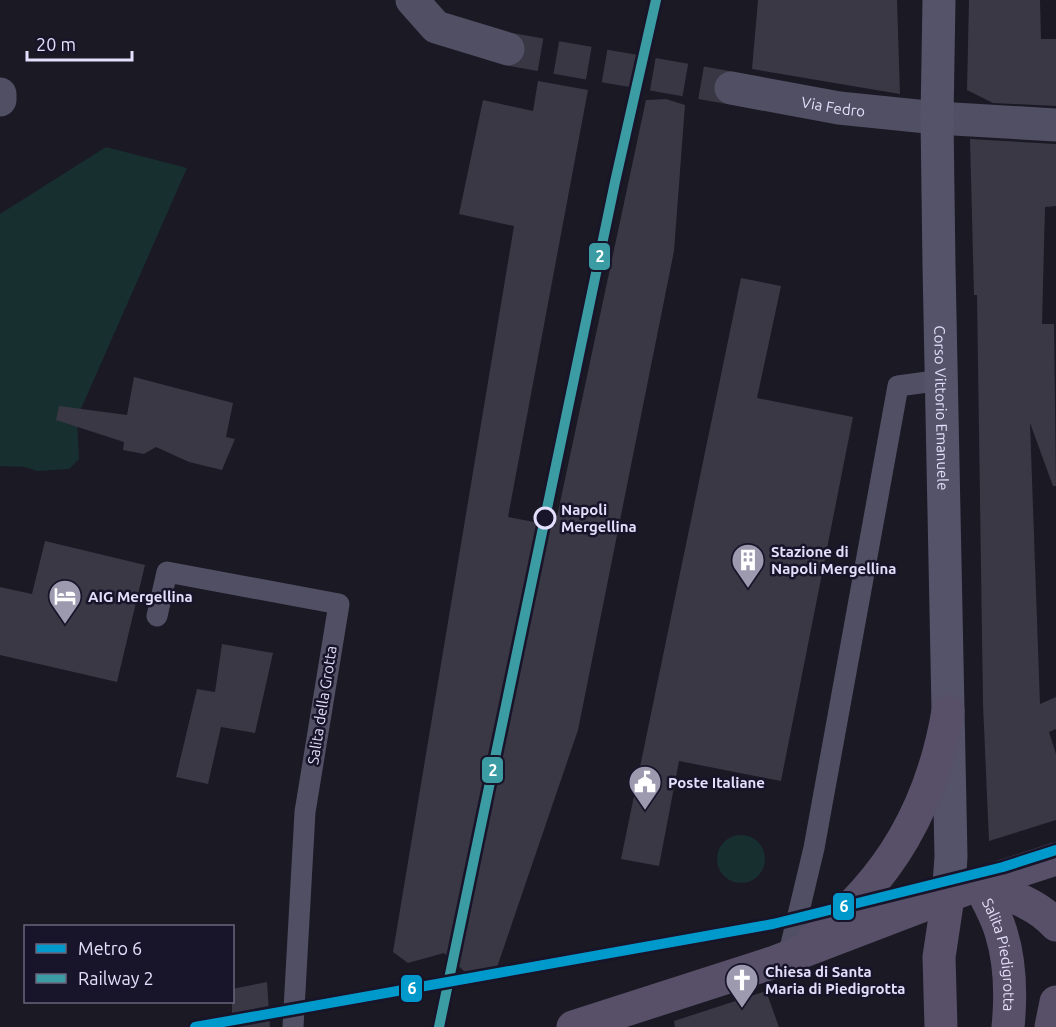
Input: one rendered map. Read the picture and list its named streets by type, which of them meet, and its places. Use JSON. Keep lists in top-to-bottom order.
{
  "streets": {
    "main road": ["Salita Piedigrotta"],
    "street": ["Via Fedro", "Corso Vittorio Emanuele"],
    "lane": ["Salita della Grotta"]
  },
  "crossings": [
    ["Via Fedro", "Corso Vittorio Emanuele"],
    ["Corso Vittorio Emanuele", "Salita Piedigrotta"]
  ],
  "places": {
    "other": ["Napoli Mergellina"],
    "building": ["Stazione di Napoli Mergellina"],
    "hotel": ["AIG Mergellina"],
    "public building": ["Poste Italiane"],
    "church": ["Chiesa di Santa Maria di Piedigrotta"]
  },
  "lines": ["rail line 2", "metro line 6"],
  "legend": ["Metro 6", "Railway 2"],
  "scale_bar": "20 m"
}
